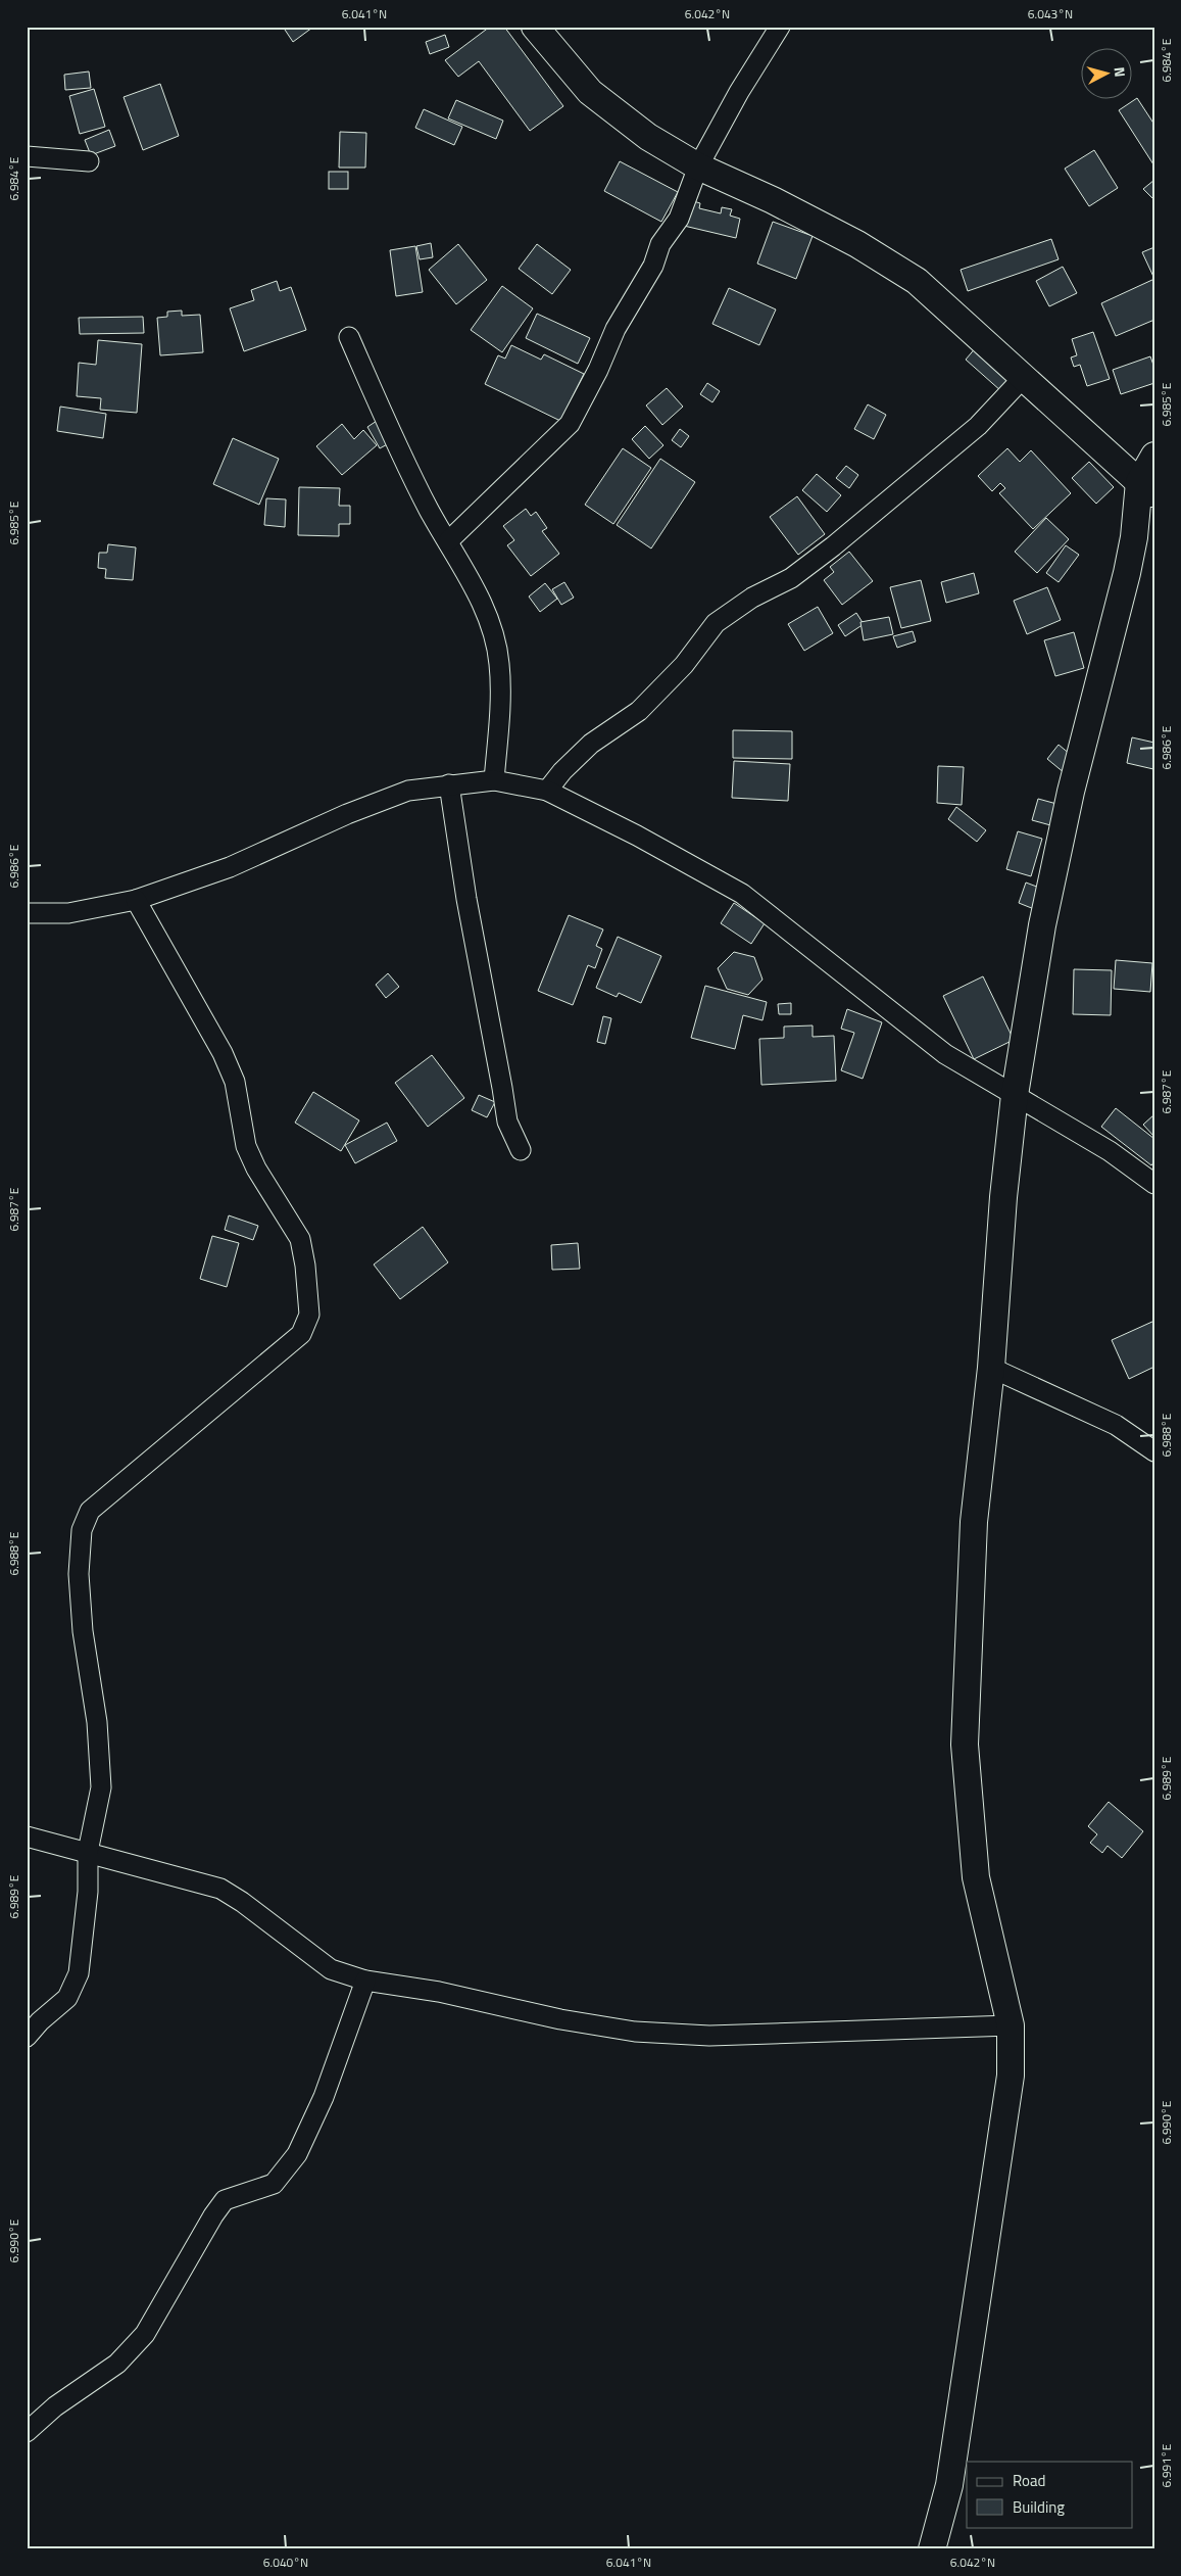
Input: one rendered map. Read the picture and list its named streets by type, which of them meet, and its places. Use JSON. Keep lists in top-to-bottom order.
{
  "legend": ["Road", "Building"],
  "north": "right",
  "coordinates": [
    "6.041°N",
    "6.042°N",
    "6.043°N",
    "6.984°E",
    "6.985°E",
    "6.986°E",
    "6.987°E",
    "6.988°E",
    "6.989°E",
    "6.990°E",
    "6.991°E",
    "6.040°N"
  ]
}
